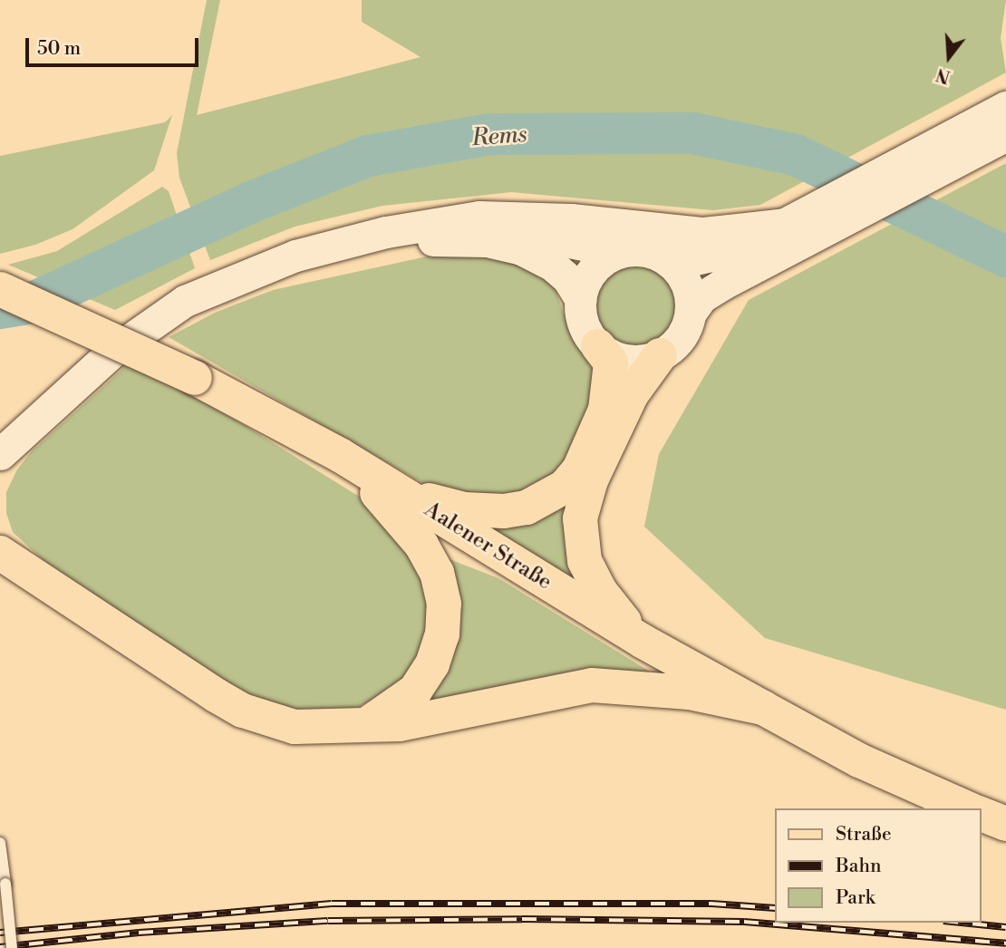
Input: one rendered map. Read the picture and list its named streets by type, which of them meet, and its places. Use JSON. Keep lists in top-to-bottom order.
{
  "streets": {
    "main road": ["Aalener Straße"]
  },
  "water": ["Rems"],
  "legend": ["Straße", "Bahn", "Park"],
  "scale_bar": "50 m",
  "north": "bottom"
}
